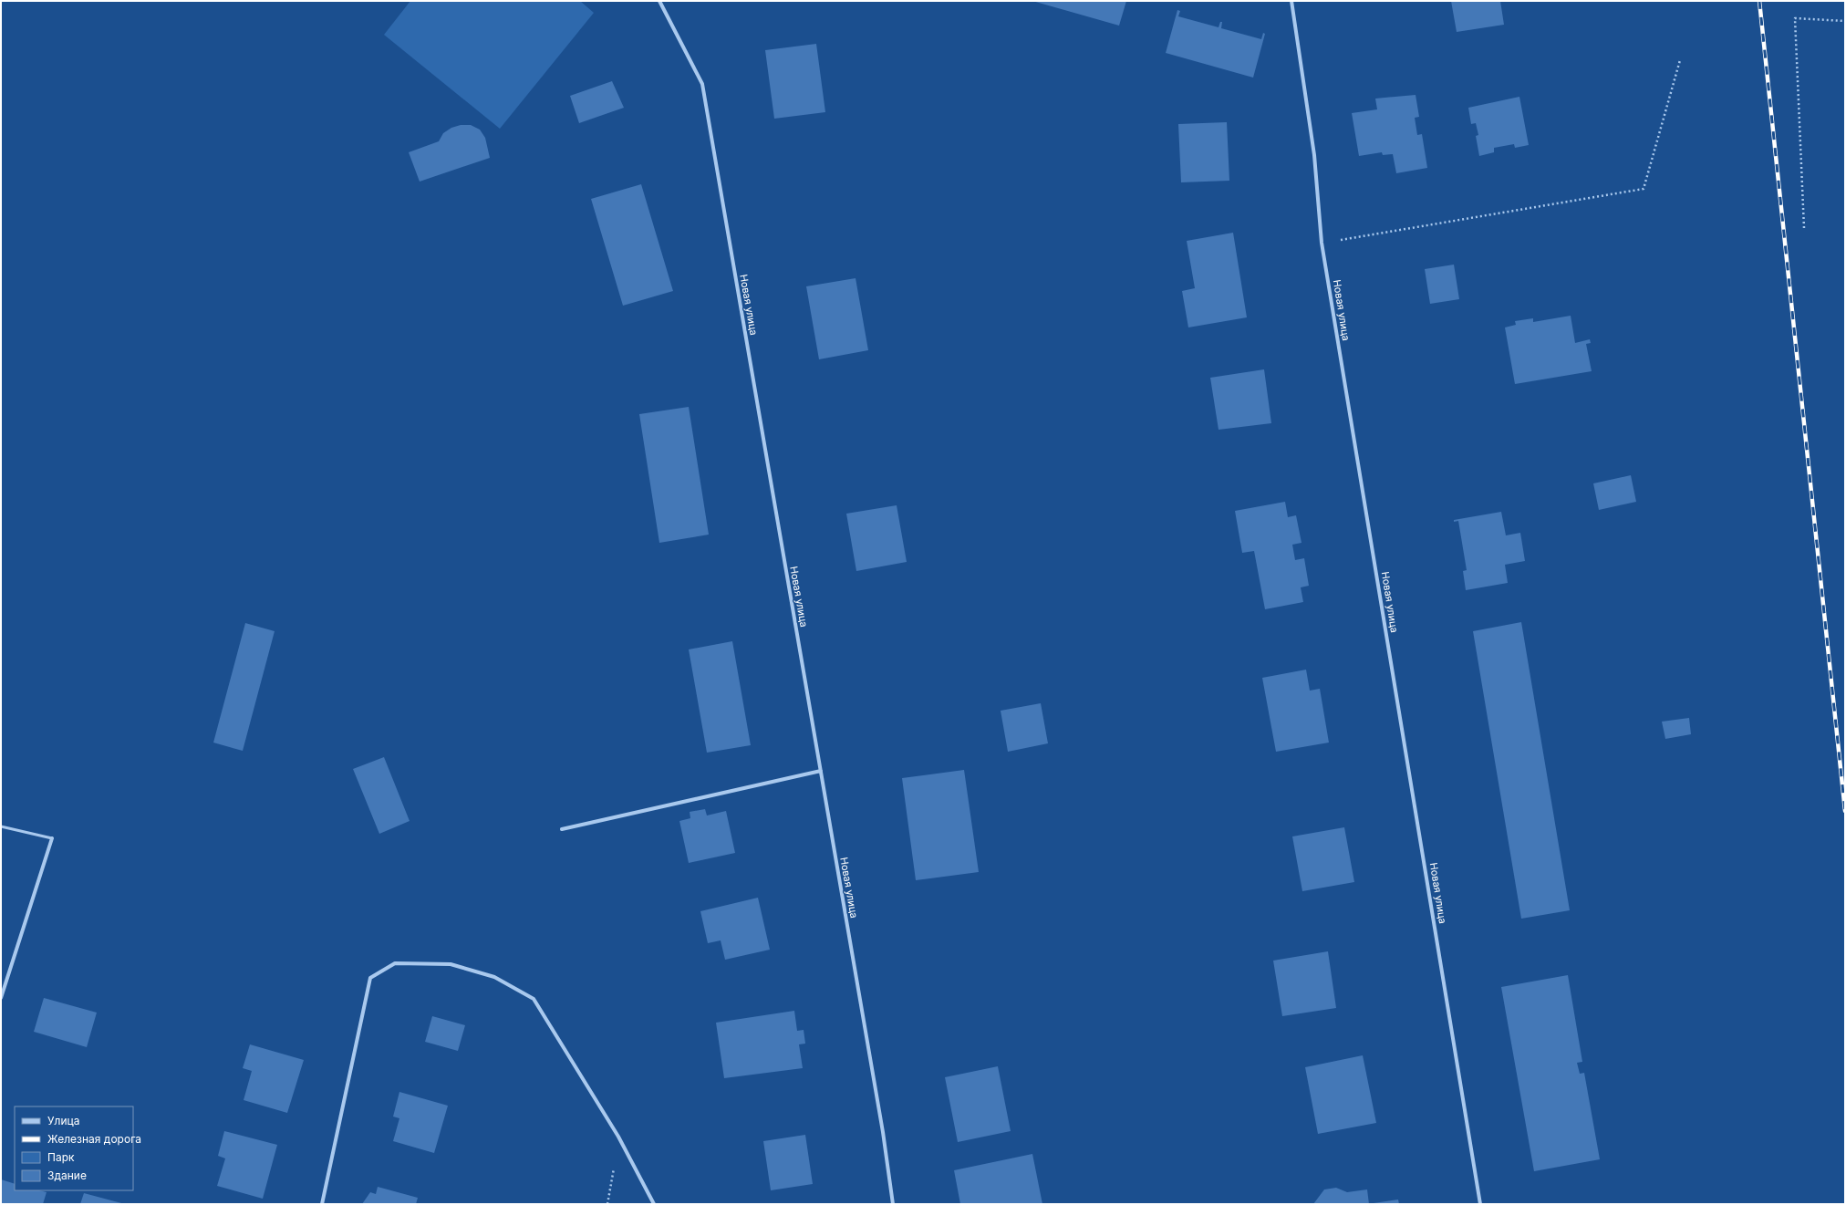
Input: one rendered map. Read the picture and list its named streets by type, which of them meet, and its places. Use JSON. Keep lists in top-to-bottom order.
{
  "streets": {
    "street": ["Новая улица"]
  },
  "legend": [
    "Улица",
    "Железная дорога",
    "Парк",
    "Здание"
  ]
}
